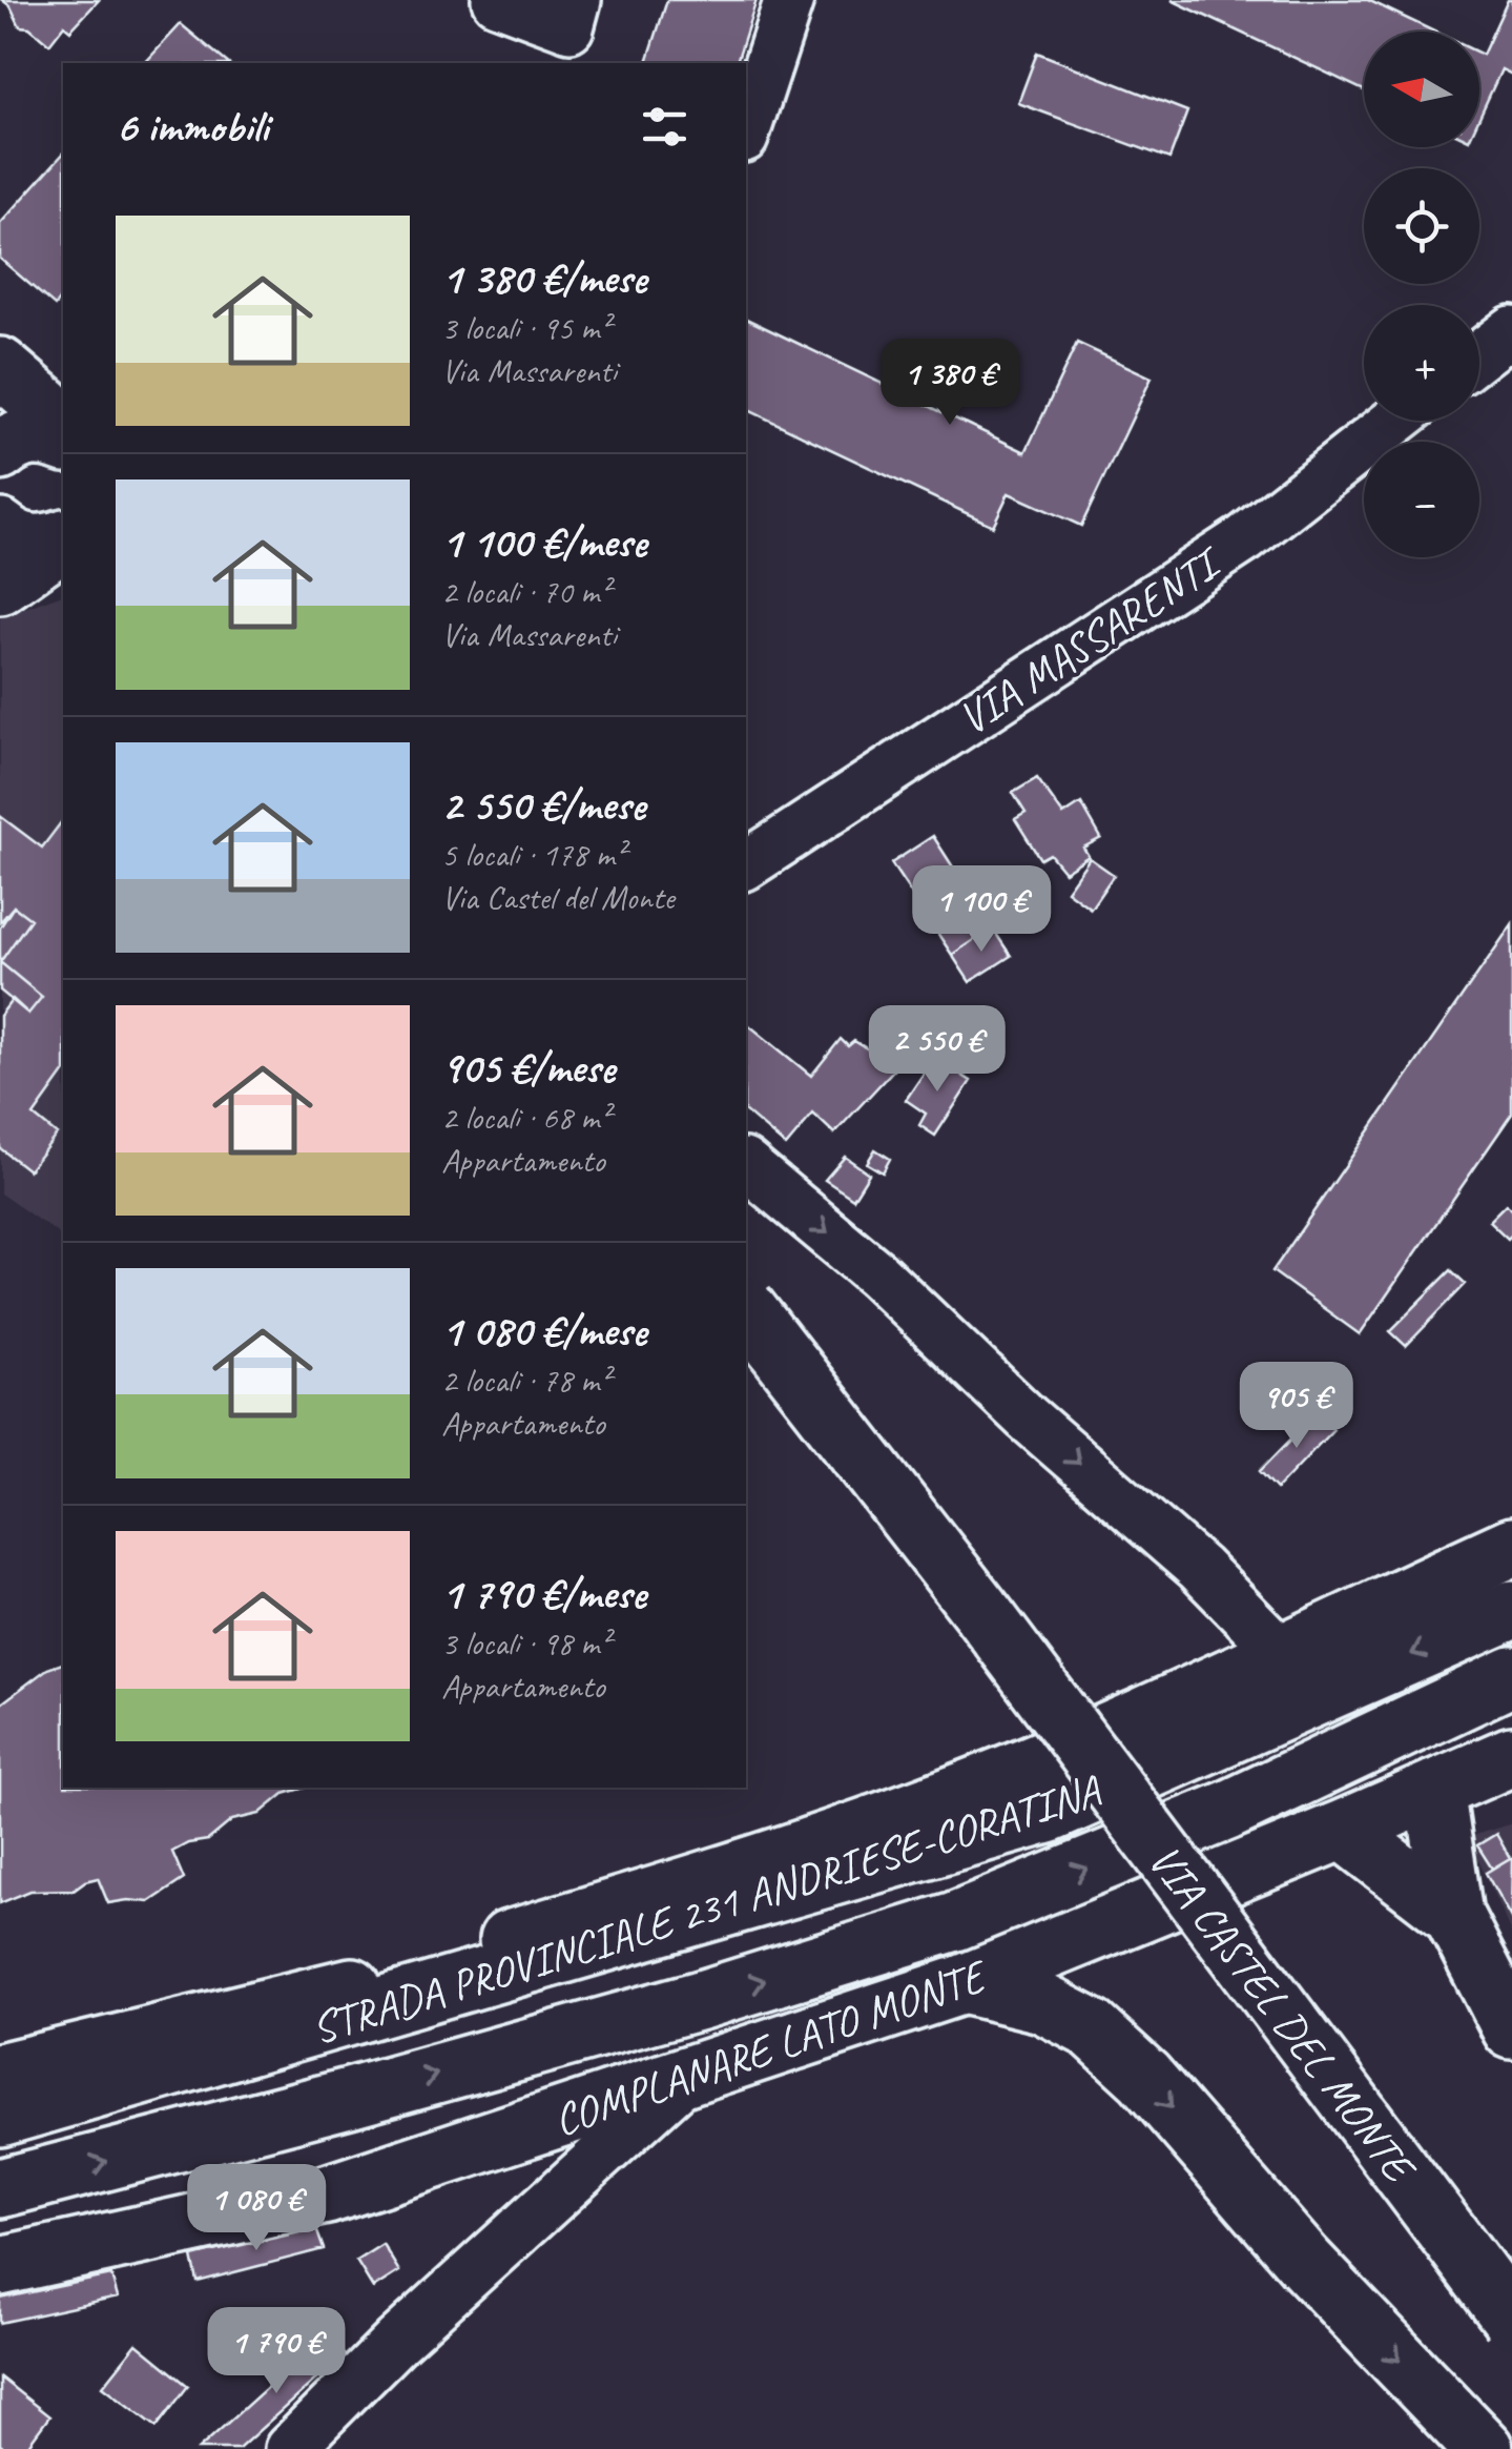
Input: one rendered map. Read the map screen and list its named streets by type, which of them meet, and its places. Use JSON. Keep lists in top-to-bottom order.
{
  "streets": {
    "main road": ["STRADA PROVINCIALE 231 ANDRIESE-CORATINA", "VIA CASTEL DEL MONTE", "COMPLANARE LATO MONTE"],
    "street": ["VIA MASSARENTI"]
  },
  "north": "left",
  "page": {
    "map_buttons": ["+", "−"],
    "heading": "6 immobili",
    "list": [
      {
        "name": "1 380 €/mese",
        "note": "3 locali · 95 m² · Via Massarenti"
      },
      {
        "name": "1 100 €/mese",
        "note": "2 locali · 70 m² · Via Massarenti"
      },
      {
        "name": "2 550 €/mese",
        "note": "5 locali · 178 m² · Via Castel del Monte"
      },
      {
        "name": "905 €/mese",
        "note": "2 locali · 68 m² · Appartamento"
      },
      {
        "name": "1 080 €/mese",
        "note": "2 locali · 78 m² · Appartamento"
      },
      {
        "name": "1 790 €/mese",
        "note": "3 locali · 98 m² · Appartamento"
      }
    ],
    "price": [
      "1 380 €",
      "1 100 €",
      "2 550 €",
      "905 €",
      "1 080 €",
      "1 790 €"
    ]
  }
}
